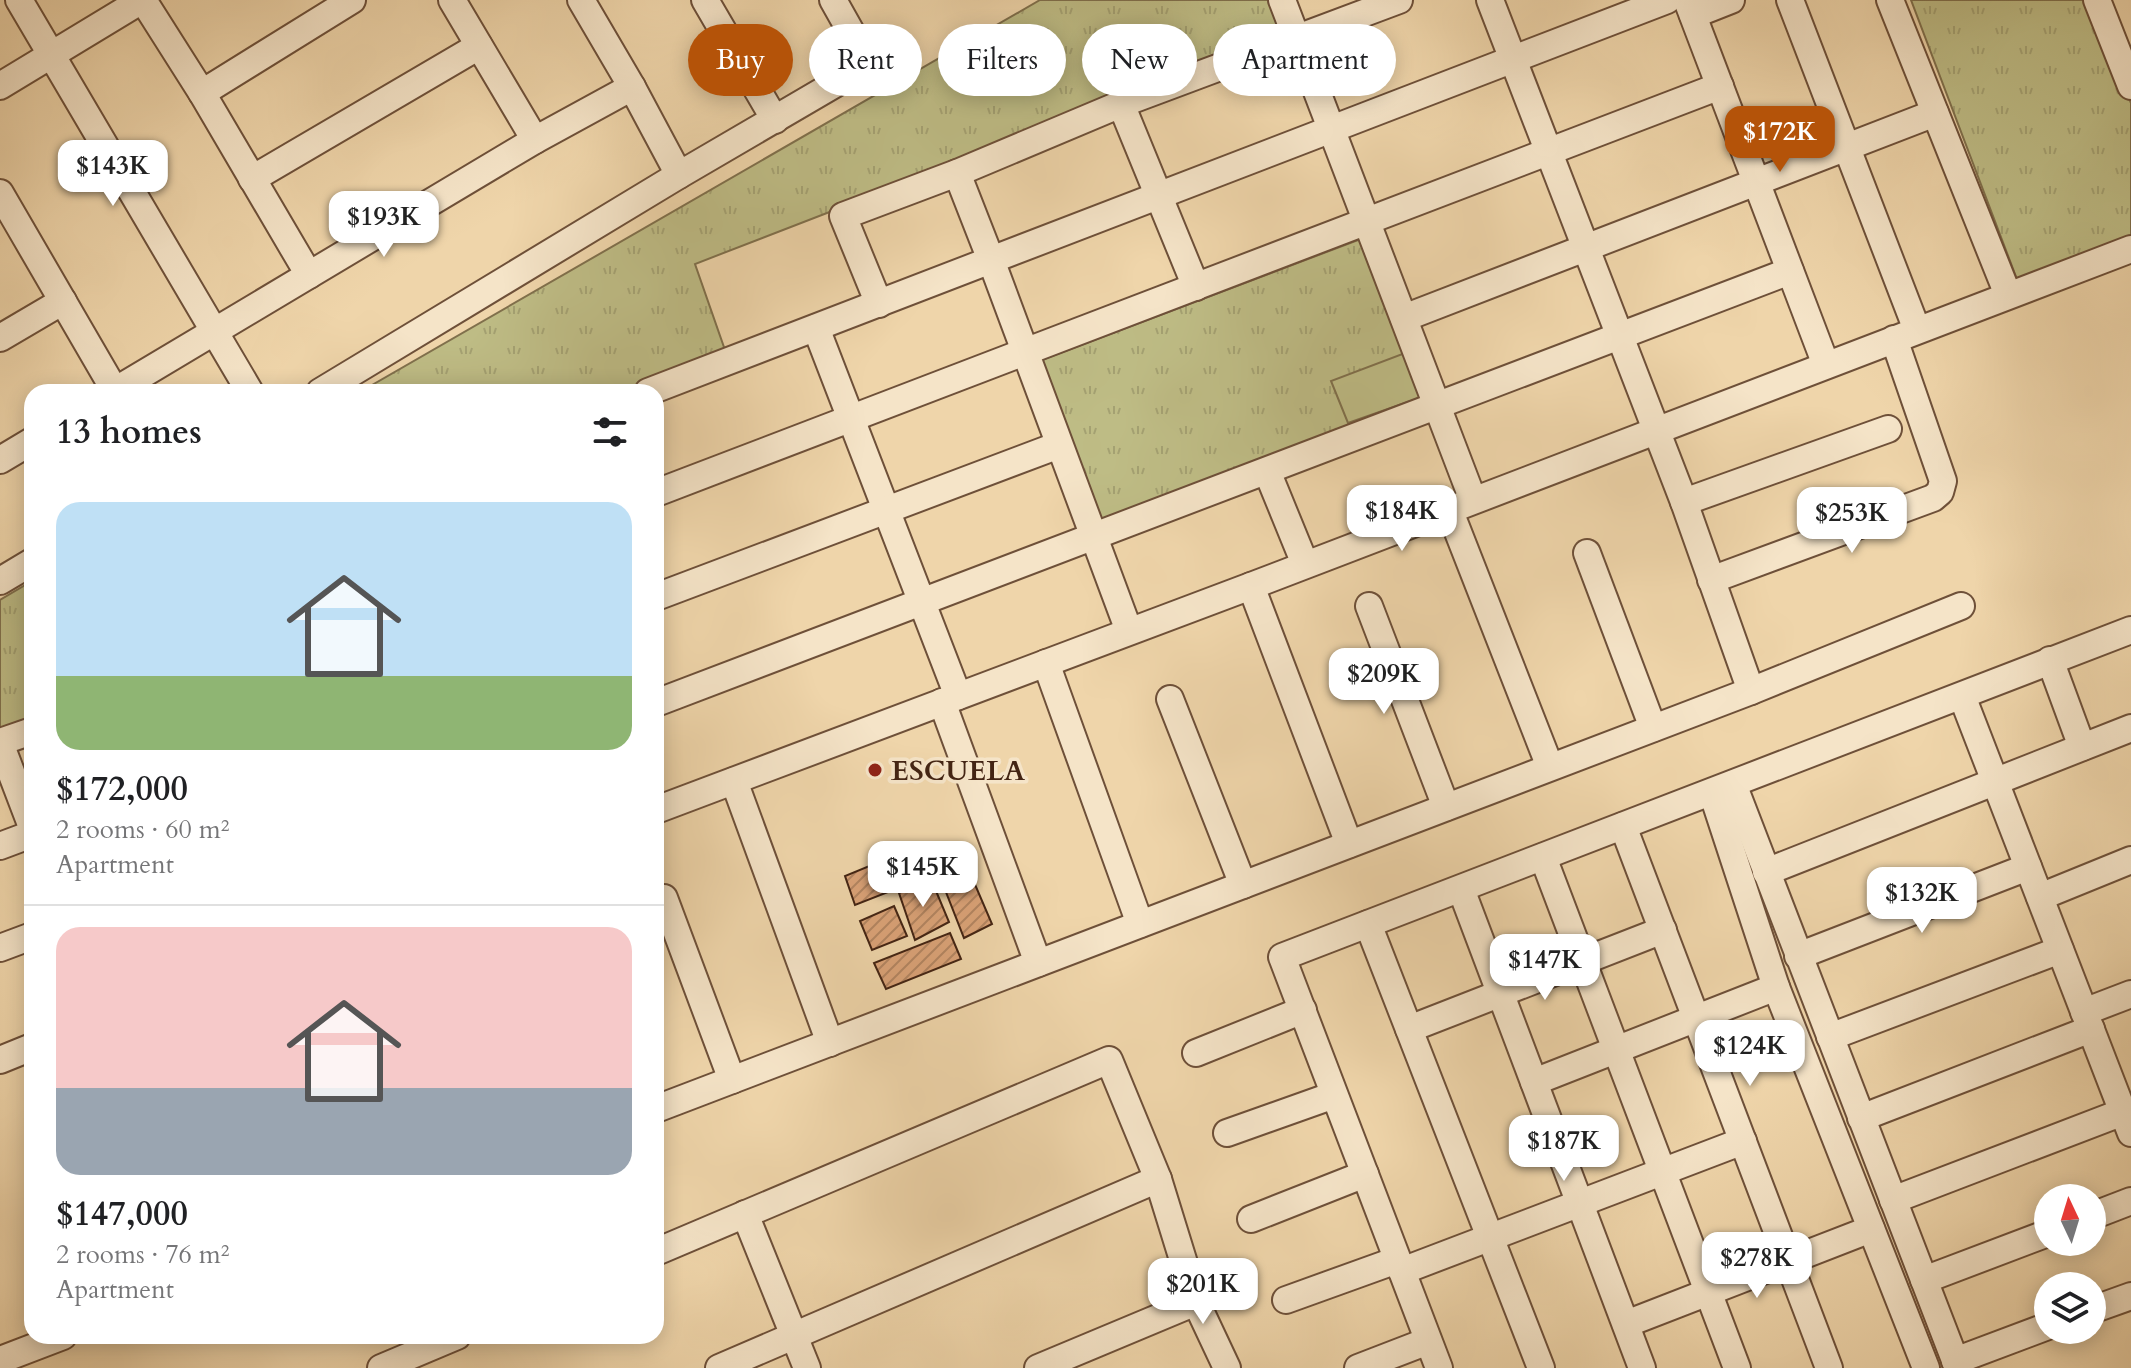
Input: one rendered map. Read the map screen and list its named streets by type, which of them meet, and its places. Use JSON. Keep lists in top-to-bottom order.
{
  "places": ["ESCUELA"],
  "north": "top",
  "page": {
    "chip": [
      "Buy",
      "Rent",
      "Filters",
      "New",
      "Apartment"
    ],
    "price": [
      "$172K",
      "$143K",
      "$193K",
      "$184K",
      "$253K",
      "$209K",
      "$145K",
      "$132K",
      "$147K",
      "$124K",
      "$187K",
      "$278K",
      "$201K"
    ],
    "heading": "13 homes",
    "list": [
      {
        "name": "$172,000",
        "note": "2 rooms · 60 m² · Apartment"
      },
      {
        "name": "$147,000",
        "note": "2 rooms · 76 m² · Apartment"
      }
    ]
  }
}
